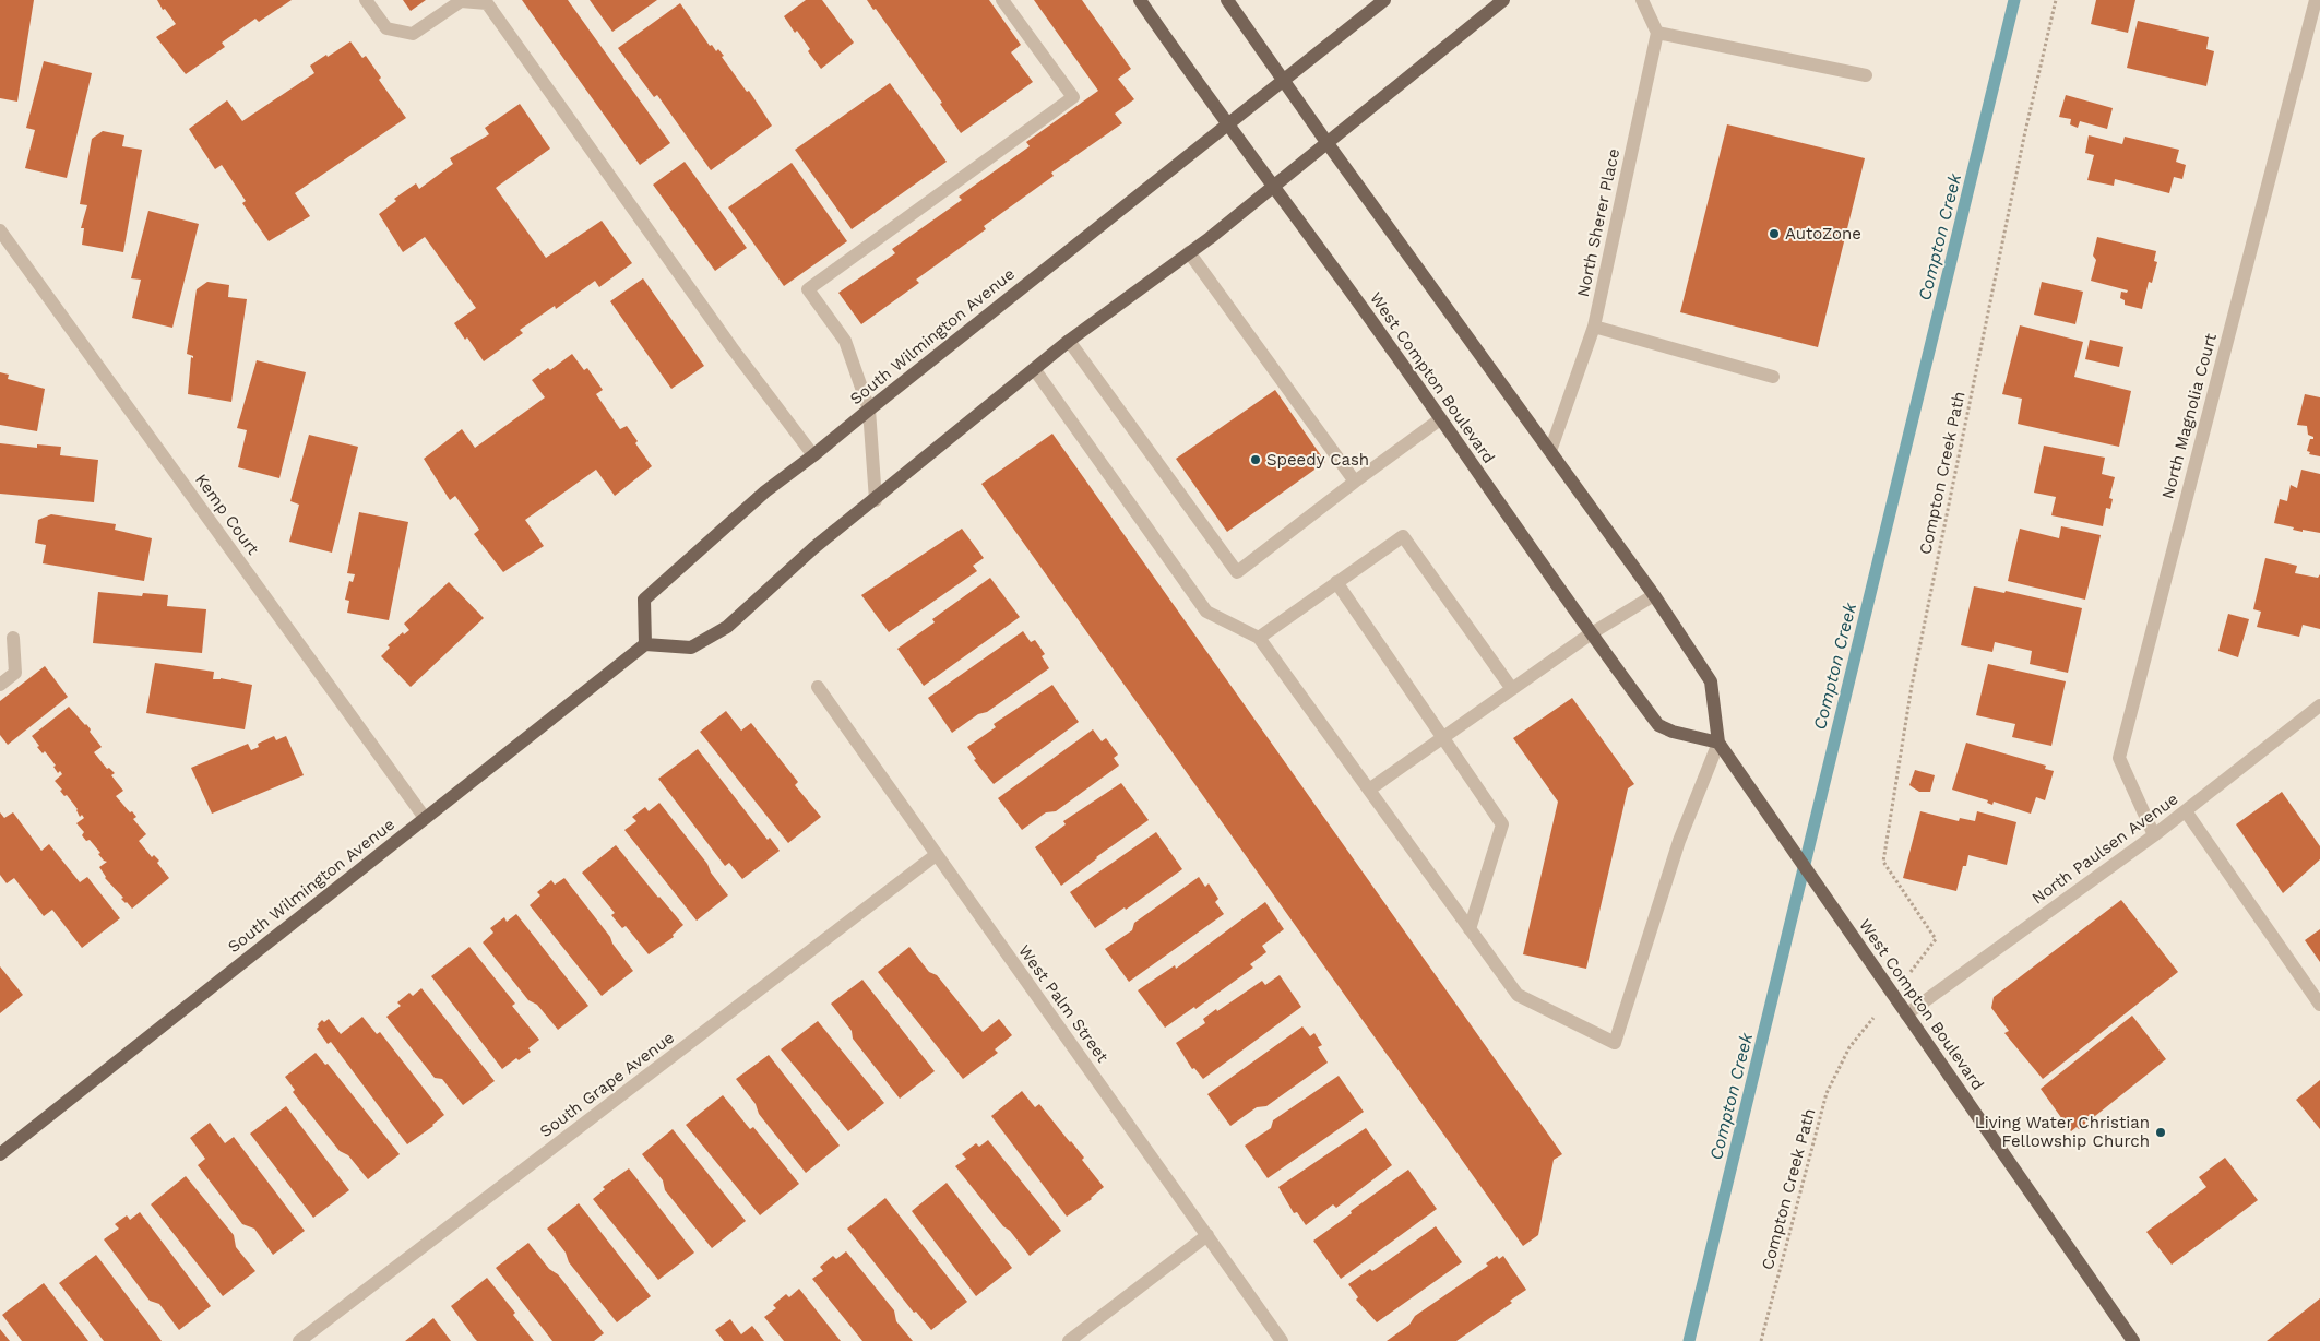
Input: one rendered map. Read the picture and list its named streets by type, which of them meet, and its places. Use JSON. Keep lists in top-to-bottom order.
{
  "streets": {
    "main road": ["South Wilmington Avenue", "West Compton Boulevard"],
    "street": [
      "North Sherer Place",
      "North Magnolia Court",
      "Kemp Court",
      "North Paulsen Avenue",
      "West Palm Street",
      "South Grape Avenue"
    ],
    "path": ["Compton Creek Path"]
  },
  "crossings": [
    ["North Sherer Place", "West Compton Boulevard"],
    ["South Wilmington Avenue", "West Compton Boulevard"],
    ["South Wilmington Avenue", "Kemp Court"],
    ["West Compton Boulevard", "North Paulsen Avenue"],
    ["North Magnolia Court", "North Paulsen Avenue"],
    ["West Palm Street", "South Grape Avenue"]
  ],
  "water": ["Compton Creek"],
  "places": ["AutoZone", "Speedy Cash", "Living Water Christian Fellowship Church"]
}
